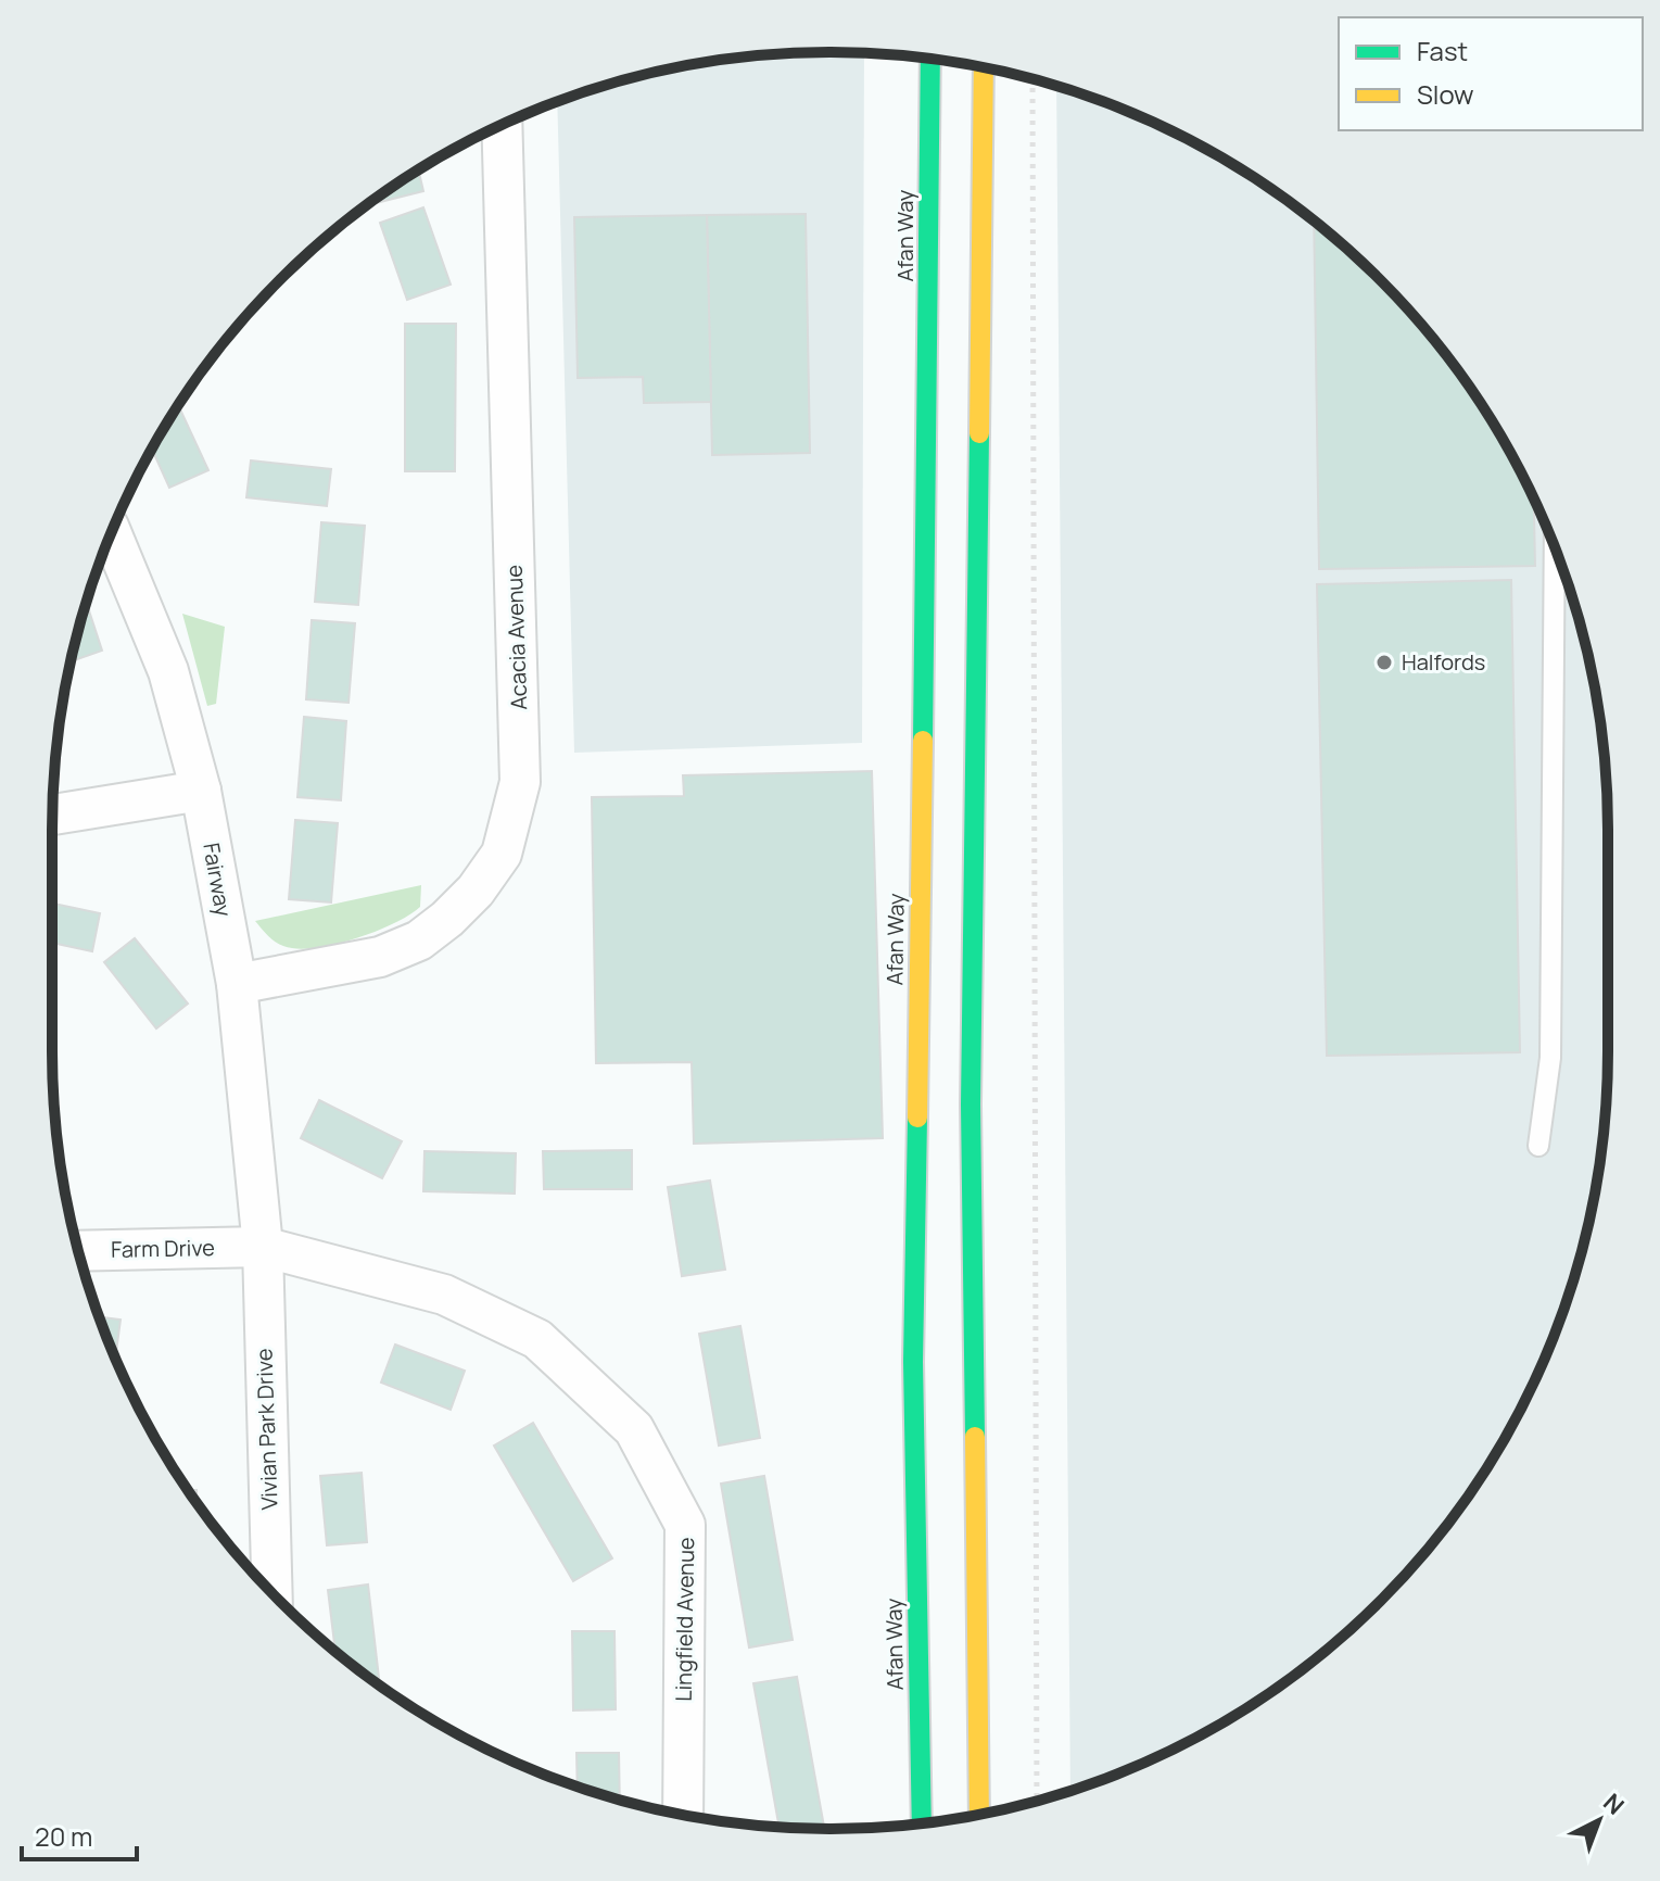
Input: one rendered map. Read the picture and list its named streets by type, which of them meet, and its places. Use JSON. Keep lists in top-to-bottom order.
{
  "streets": {
    "main road": ["Afan Way"],
    "street": [
      "Acacia Avenue",
      "Fairway",
      "Farm Drive",
      "Vivian Park Drive",
      "Lingfield Avenue"
    ]
  },
  "crossings": [
    ["Acacia Avenue", "Fairway"],
    ["Fairway", "Farm Drive"],
    ["Fairway", "Vivian Park Drive"],
    ["Fairway", "Lingfield Avenue"],
    ["Farm Drive", "Vivian Park Drive"],
    ["Farm Drive", "Lingfield Avenue"],
    ["Vivian Park Drive", "Lingfield Avenue"]
  ],
  "places": ["Halfords"],
  "legend": ["Fast", "Slow"],
  "scale_bar": "20 m",
  "north": "top right"
}
